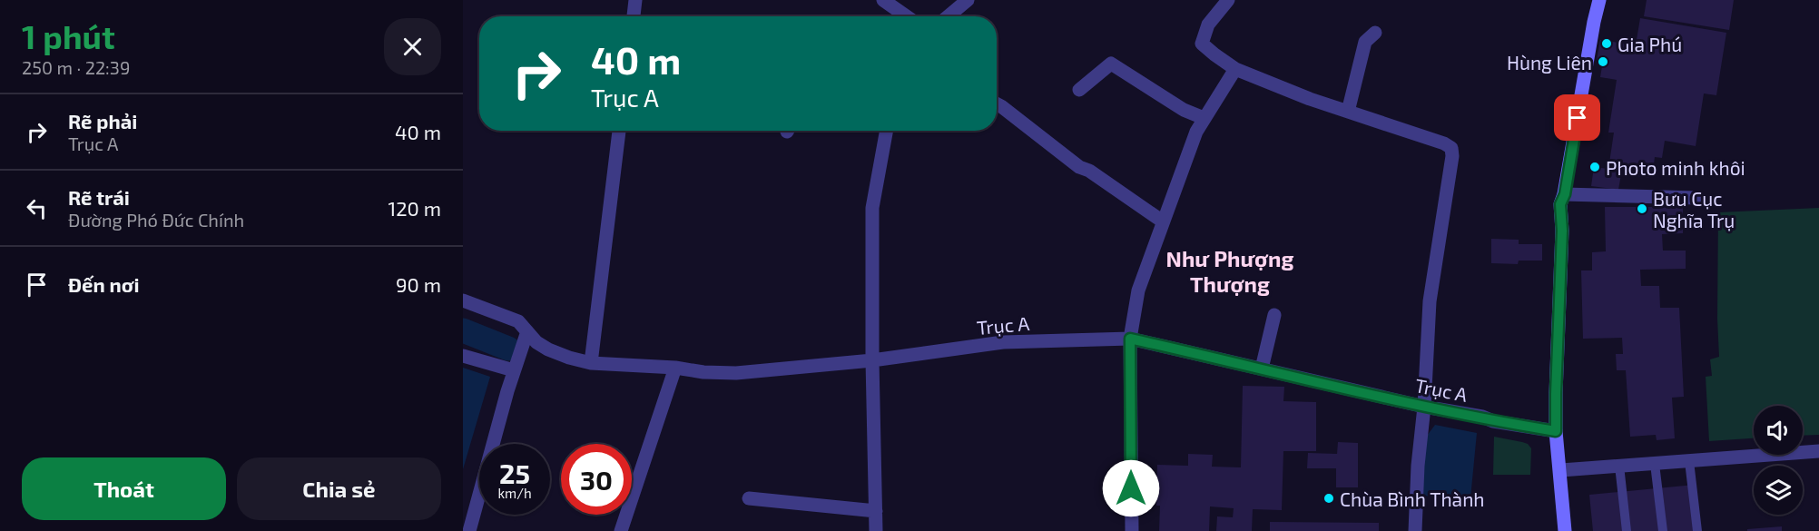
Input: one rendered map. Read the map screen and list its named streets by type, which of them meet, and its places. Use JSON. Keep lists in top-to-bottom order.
{
  "streets": {
    "street": ["Trục A"]
  },
  "districts": ["Như Phượng Thượng"],
  "places": [
    "Gia Phú",
    "Hùng Liên",
    "Photo minh khôi",
    "Bưu Cục Nghĩa Trụ",
    "Chùa Bình Thành"
  ],
  "page": {
    "heading": ["1 phút", "250 m · 22:39"],
    "turn": ["40 m", "Trục A"],
    "list": [
      {
        "name": "Rẽ phải",
        "note": "Trục A",
        "value": "40 m"
      },
      {
        "name": "Rẽ trái",
        "note": "Đường Phó Đức Chính",
        "value": "120 m"
      },
      {
        "name": "Đến nơi",
        "value": "90 m"
      }
    ],
    "speed": "25 km/h",
    "limit": "30",
    "buttons": ["Thoát", "Chia sẻ"]
  }
}
